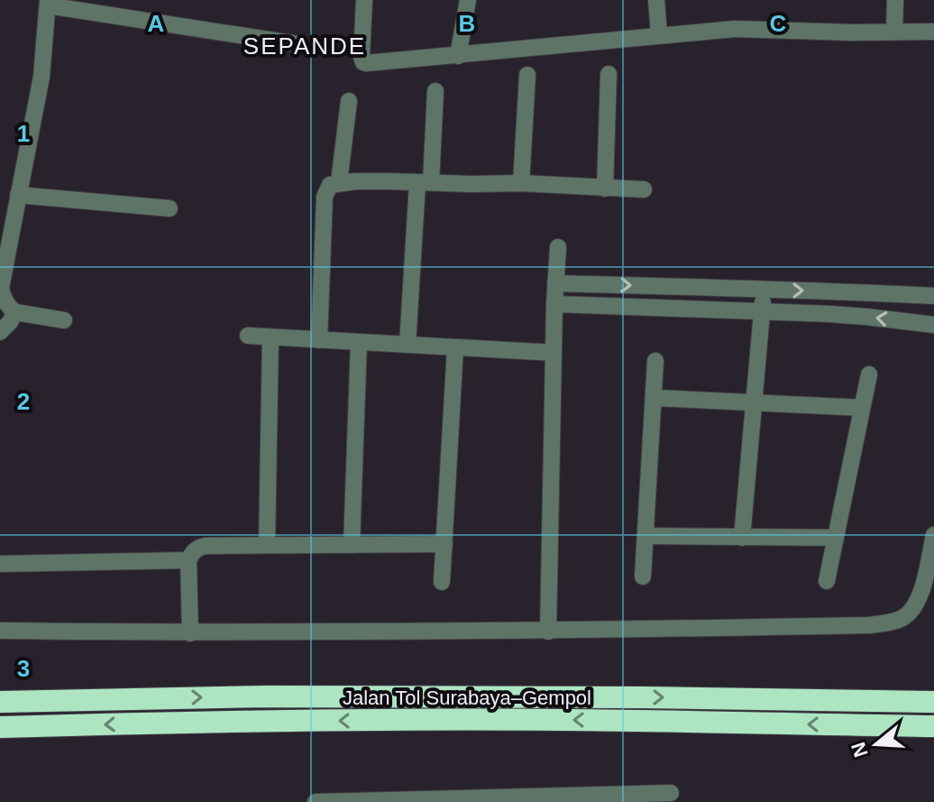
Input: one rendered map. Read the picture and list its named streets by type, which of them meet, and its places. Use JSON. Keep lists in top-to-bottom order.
{
  "streets": {
    "highway": ["Jalan Tol Surabaya–Gempol"]
  },
  "districts": ["SEPANDE"],
  "north": "left",
  "grid": {
    "columns": ["A", "B", "C"],
    "rows": ["1", "2", "3"]
  }
}
